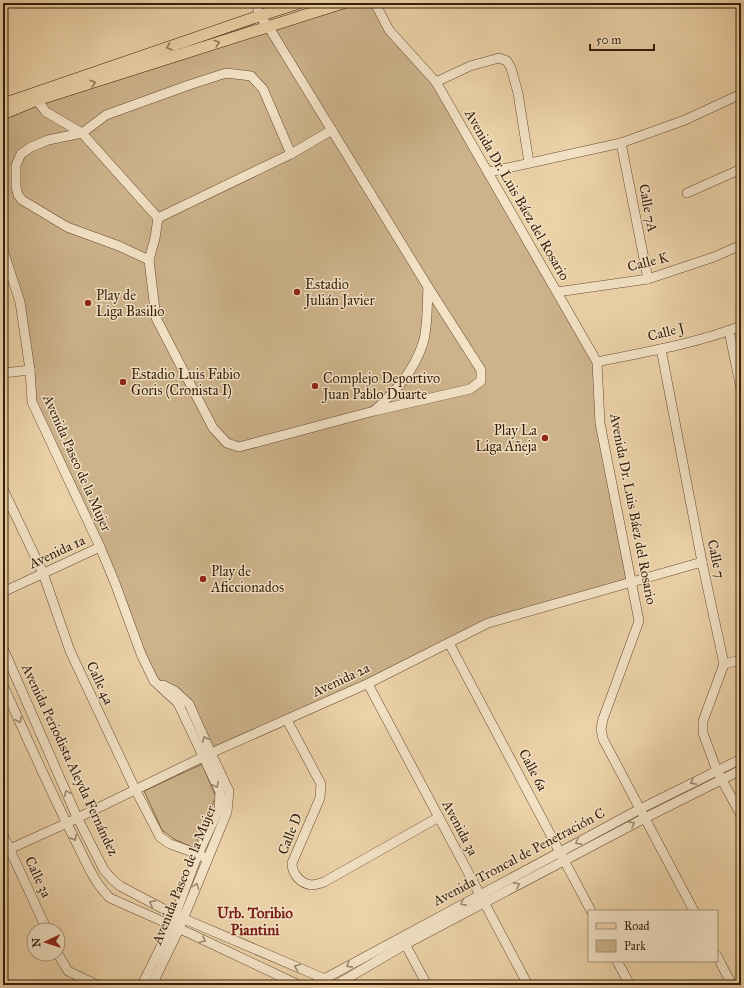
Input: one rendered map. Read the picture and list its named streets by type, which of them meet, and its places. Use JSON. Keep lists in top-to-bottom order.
{
  "streets": {
    "street": [
      "Avenida Dr. Luis Báez del Rosario",
      "Calle 7A",
      "Calle K",
      "Calle J",
      "Avenida Paseo de la Mujer",
      "Avenida 1a",
      "Calle 7",
      "Avenida 2a",
      "Calle 4a",
      "Avenida Periodista Aleyda Fernández",
      "Calle 6a",
      "Avenida 3a",
      "Calle D",
      "Avenida Troncal de Penetración C",
      "Calle 3a"
    ]
  },
  "crossings": [
    ["Avenida Dr. Luis Báez del Rosario", "Calle K"],
    ["Avenida Dr. Luis Báez del Rosario", "Calle J"],
    ["Avenida Dr. Luis Báez del Rosario", "Avenida 2a"],
    ["Avenida Dr. Luis Báez del Rosario", "Avenida Troncal de Penetración C"],
    ["Calle 7A", "Calle K"],
    ["Calle J", "Calle 7"],
    ["Avenida Paseo de la Mujer", "Avenida 1a"],
    ["Avenida Paseo de la Mujer", "Avenida 2a"],
    ["Avenida Paseo de la Mujer", "Calle 4a"],
    ["Avenida Paseo de la Mujer", "Avenida Periodista Aleyda Fernández"],
    ["Avenida 1a", "Calle 4a"],
    ["Calle 7", "Avenida 2a"],
    ["Avenida 2a", "Calle 4a"],
    ["Avenida 2a", "Avenida Periodista Aleyda Fernández"],
    ["Avenida 2a", "Calle 6a"],
    ["Avenida 2a", "Avenida 3a"],
    ["Avenida 2a", "Calle D"],
    ["Avenida 2a", "Calle 3a"],
    ["Avenida Periodista Aleyda Fernández", "Avenida Troncal de Penetración C"],
    ["Calle 6a", "Avenida Troncal de Penetración C"],
    ["Avenida 3a", "Calle D"],
    ["Avenida 3a", "Avenida Troncal de Penetración C"]
  ],
  "districts": ["Urb. Toribio Piantini"],
  "places": [
    "Estadio Julián Javier",
    "Play de Liga Basilio",
    "Estadio Luis Fabio Goris (Cronista I)",
    "Complejo Deportivo Juan Pablo Duarte",
    "Play La Liga Añeja",
    "Play de Aficcionados"
  ],
  "legend": ["Road", "Park"],
  "scale_bar": "50 m",
  "north": "left"
}
